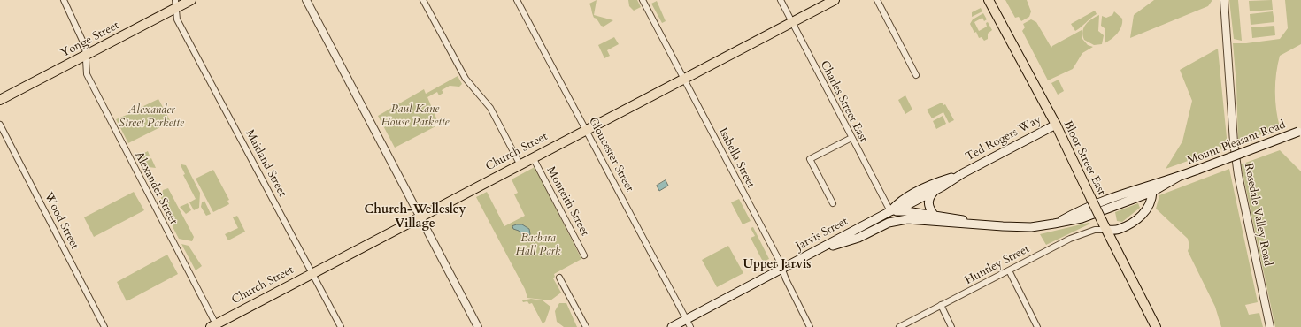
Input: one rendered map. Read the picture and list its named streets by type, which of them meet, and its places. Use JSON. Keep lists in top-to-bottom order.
{
  "streets": {
    "main road": [
      "Yonge Street",
      "Ted Rogers Way",
      "Mount Pleasant Road",
      "Church Street",
      "Bloor Street East",
      "Jarvis Street"
    ],
    "street": [
      "Charles Street East",
      "Gloucester Street",
      "Isabella Street",
      "Maitland Street",
      "Alexander Street",
      "Monteith Street",
      "Rosedale Valley Road",
      "Wood Street",
      "Huntley Street"
    ]
  },
  "crossings": [
    ["Yonge Street", "Maitland Street"],
    ["Yonge Street", "Alexander Street"],
    ["Charles Street East", "Ted Rogers Way"],
    ["Charles Street East", "Mount Pleasant Road"],
    ["Charles Street East", "Church Street"],
    ["Charles Street East", "Jarvis Street"],
    ["Ted Rogers Way", "Mount Pleasant Road"],
    ["Ted Rogers Way", "Bloor Street East"],
    ["Ted Rogers Way", "Jarvis Street"],
    ["Mount Pleasant Road", "Jarvis Street"],
    ["Church Street", "Gloucester Street"],
    ["Church Street", "Isabella Street"],
    ["Church Street", "Maitland Street"],
    ["Church Street", "Alexander Street"],
    ["Church Street", "Monteith Street"],
    ["Gloucester Street", "Jarvis Street"],
    ["Isabella Street", "Jarvis Street"],
    ["Bloor Street East", "Huntley Street"]
  ],
  "districts": ["Church-Wellesley Village", "Upper Jarvis"],
  "parks": ["Paul Kane House Parkette", "Alexander Street Parkette", "Barbara Hall Park"]
}
